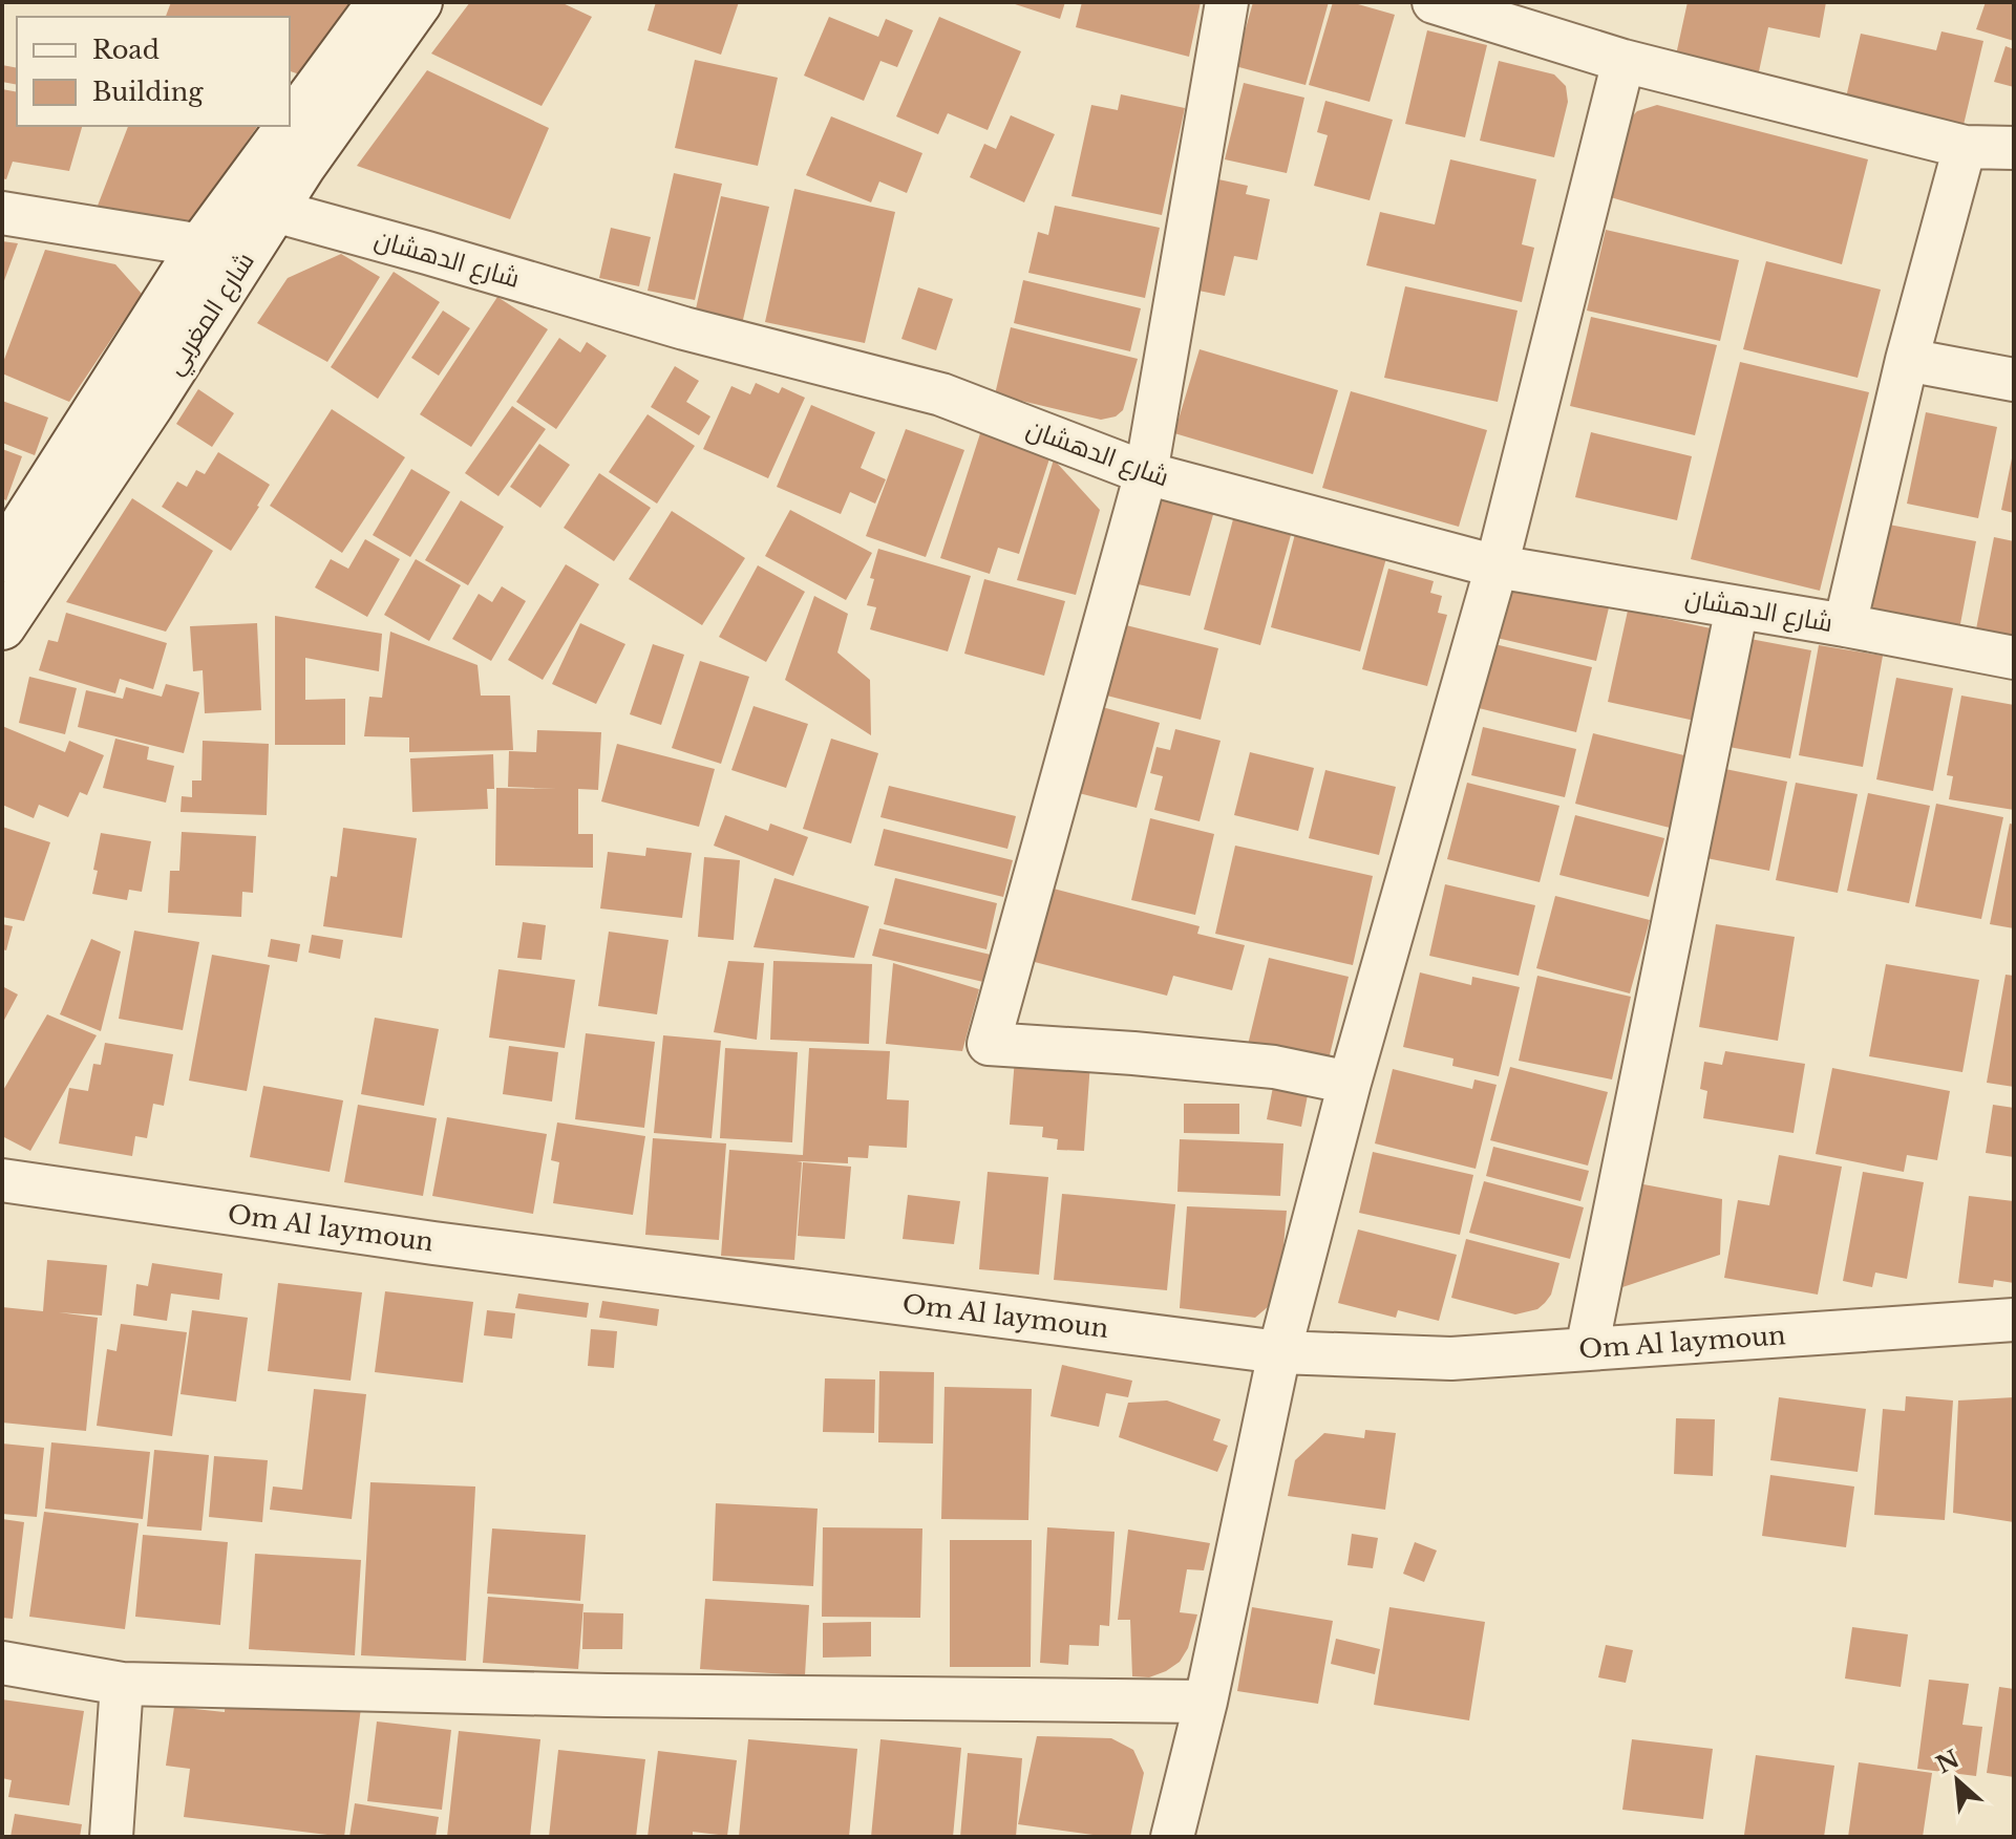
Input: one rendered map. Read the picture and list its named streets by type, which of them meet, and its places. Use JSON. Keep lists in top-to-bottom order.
{
  "streets": {
    "main road": ["شارع المغربي"],
    "street": ["شارع الدهشان", "Om Al laymoun"]
  },
  "crossings": [
    ["شارع الدهشان", "شارع المغربي"]
  ],
  "legend": ["Road", "Building"],
  "north": "top left"
}
